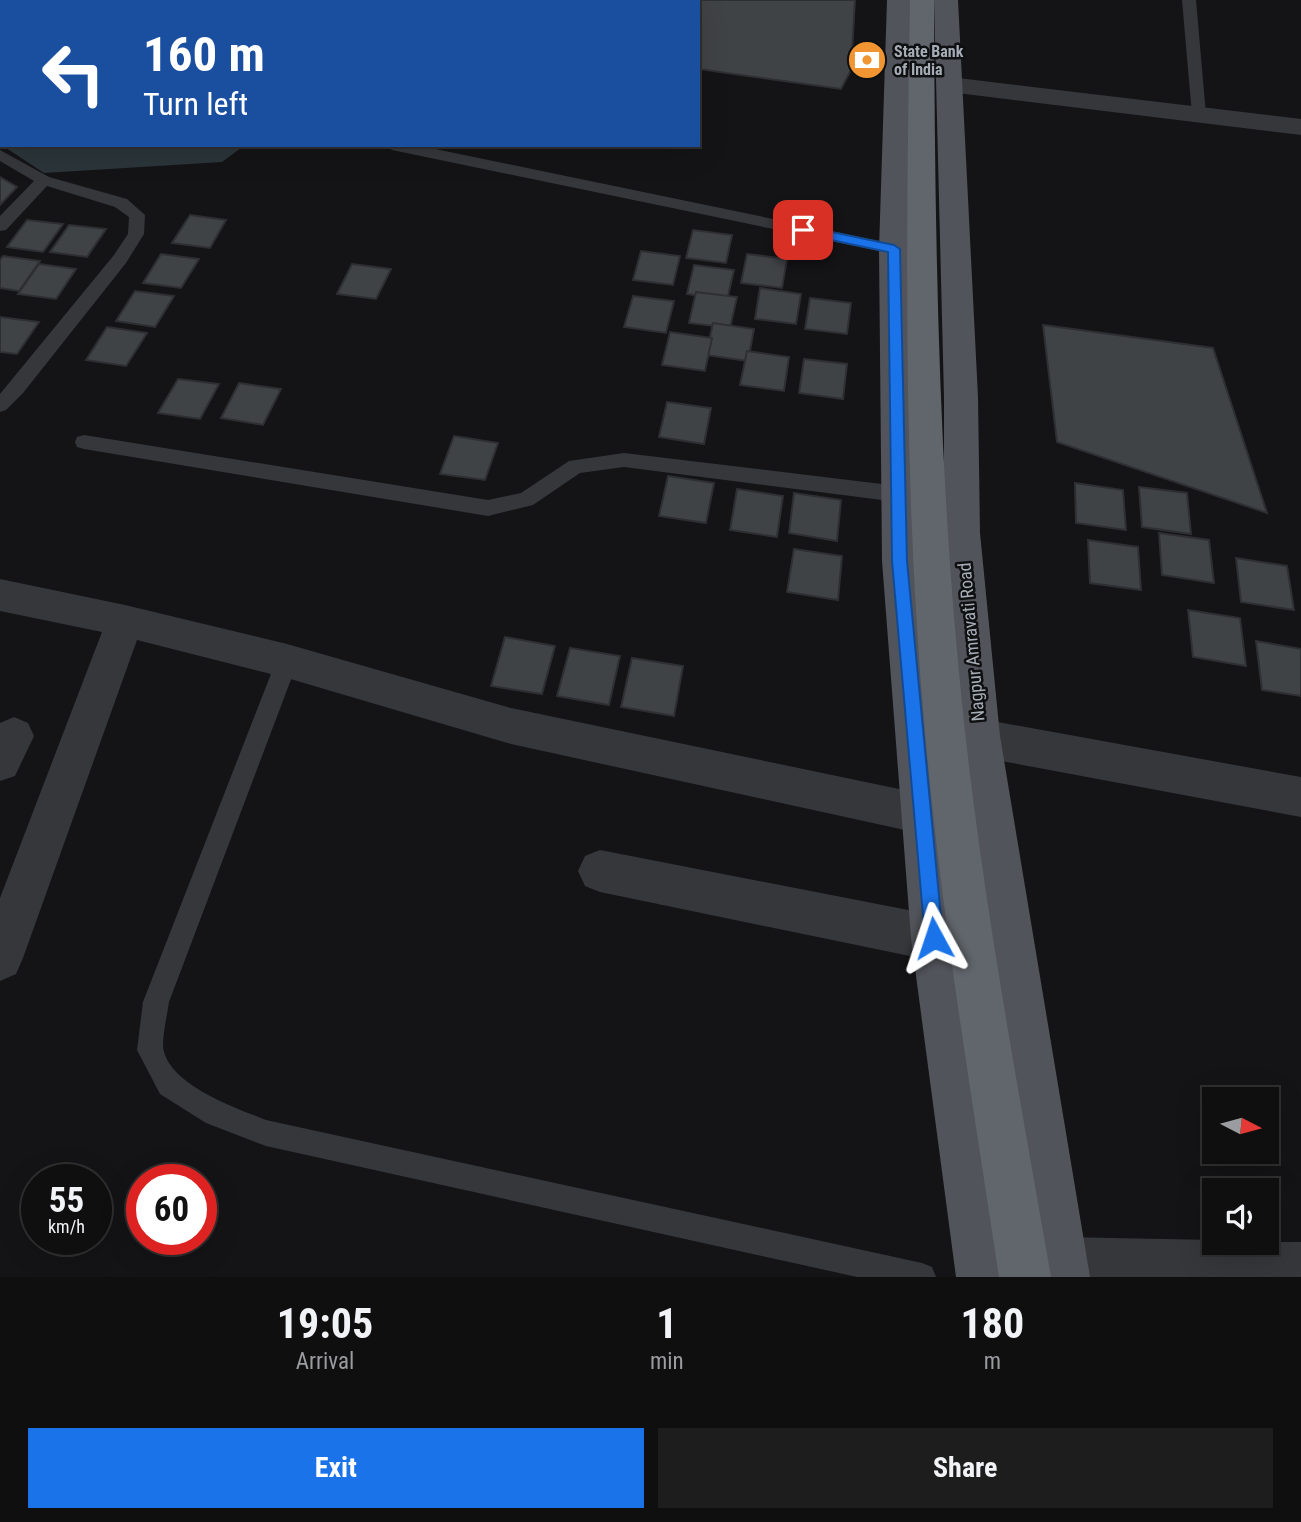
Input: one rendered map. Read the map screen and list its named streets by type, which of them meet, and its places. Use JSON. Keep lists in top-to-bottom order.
{
  "streets": {
    "main road": ["Nagpur Amravati Road"]
  },
  "places": {
    "bank": ["State Bank of India"]
  },
  "north": "right",
  "page": {
    "turn": ["160 m", "Turn left"],
    "speed": "55 km/h",
    "limit": "60",
    "eta": [
      "19:05",
      "Arrival",
      "1",
      "min",
      "180",
      "m"
    ],
    "buttons": ["Exit", "Share"]
  }
}
